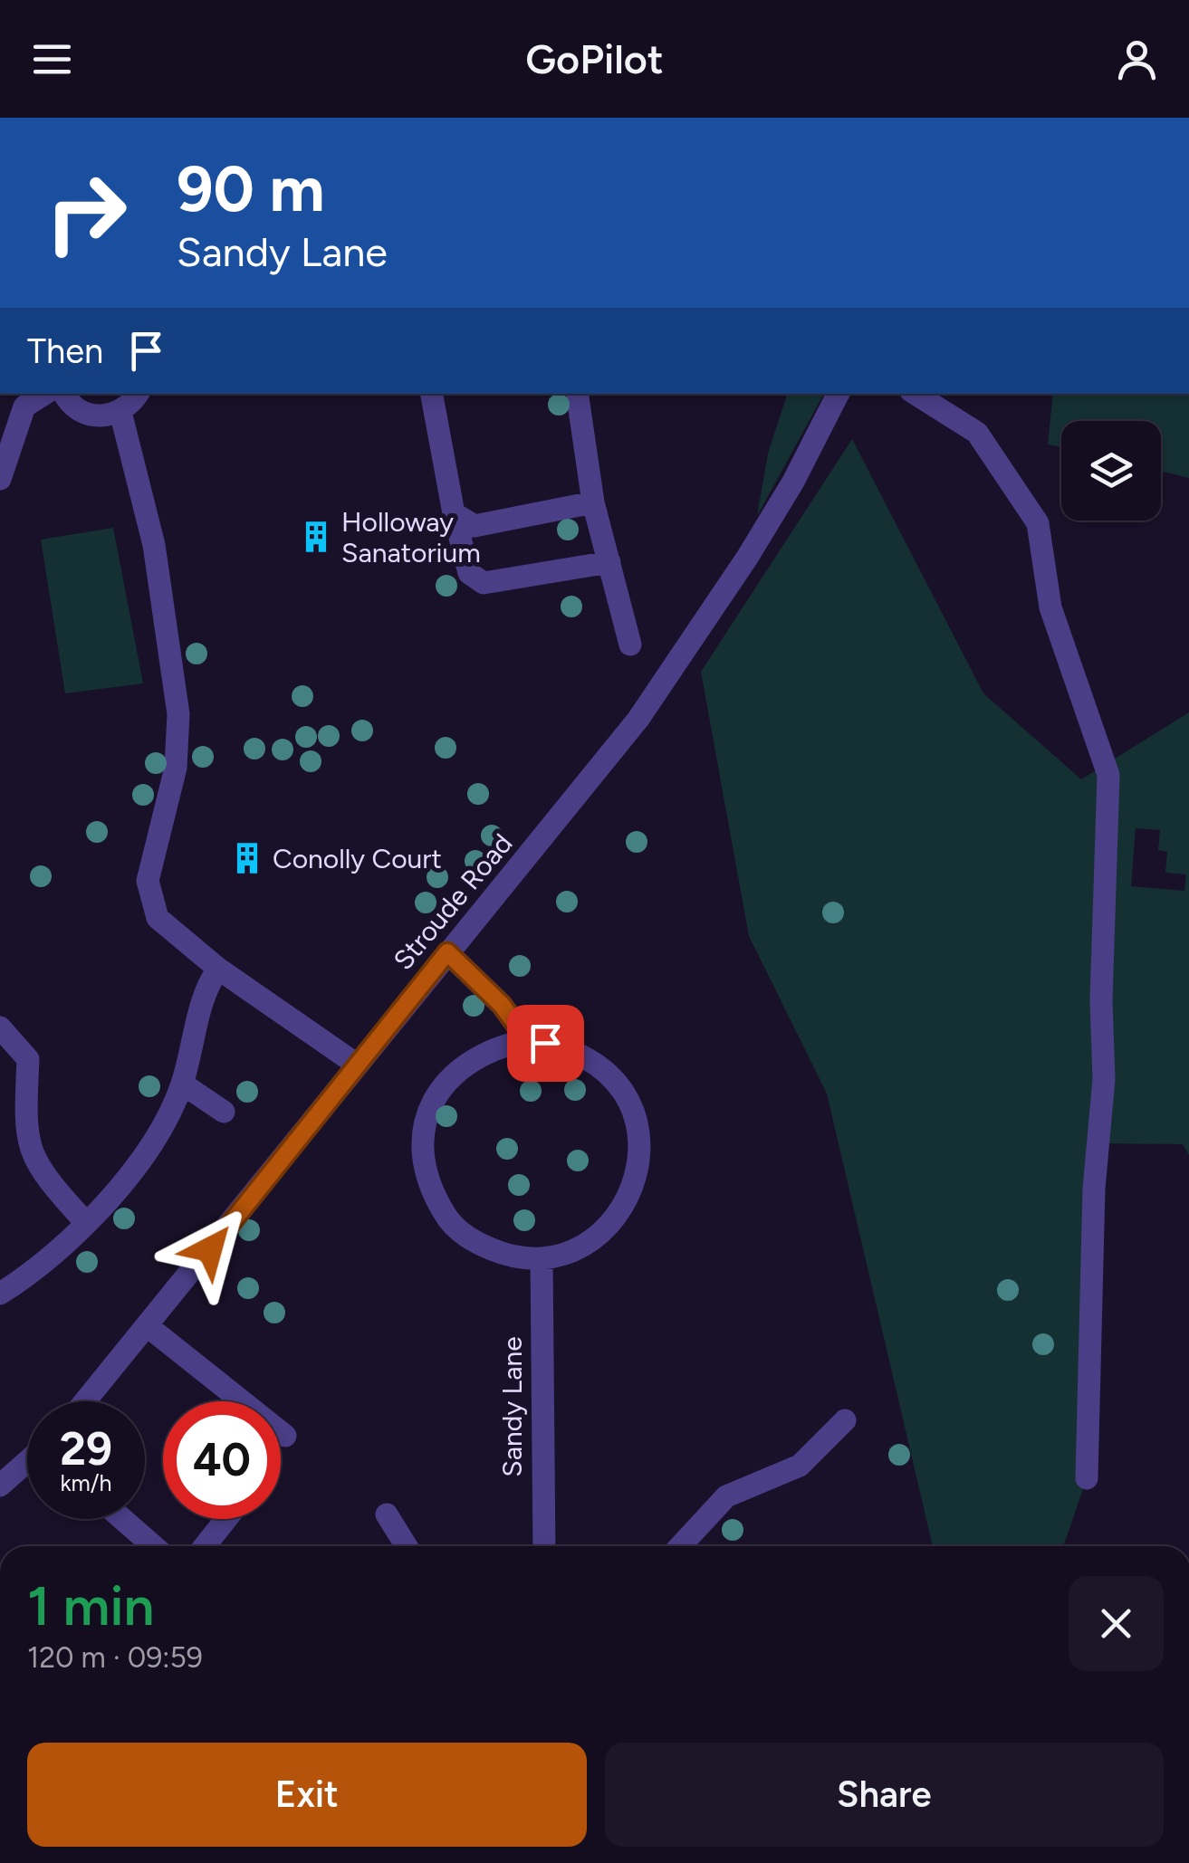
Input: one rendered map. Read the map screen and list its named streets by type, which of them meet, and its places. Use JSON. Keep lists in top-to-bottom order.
{
  "streets": {
    "street": ["Stroude Road", "Sandy Lane"]
  },
  "places": {
    "building": ["Holloway Sanatorium", "Conolly Court"]
  },
  "page": {
    "header": "GoPilot",
    "turn": ["90 m", "Sandy Lane"],
    "then": "Then",
    "speed": "29 km/h",
    "limit": "40",
    "heading": ["1 min", "120 m · 09:59"],
    "buttons": ["Exit", "Share"]
  }
}
